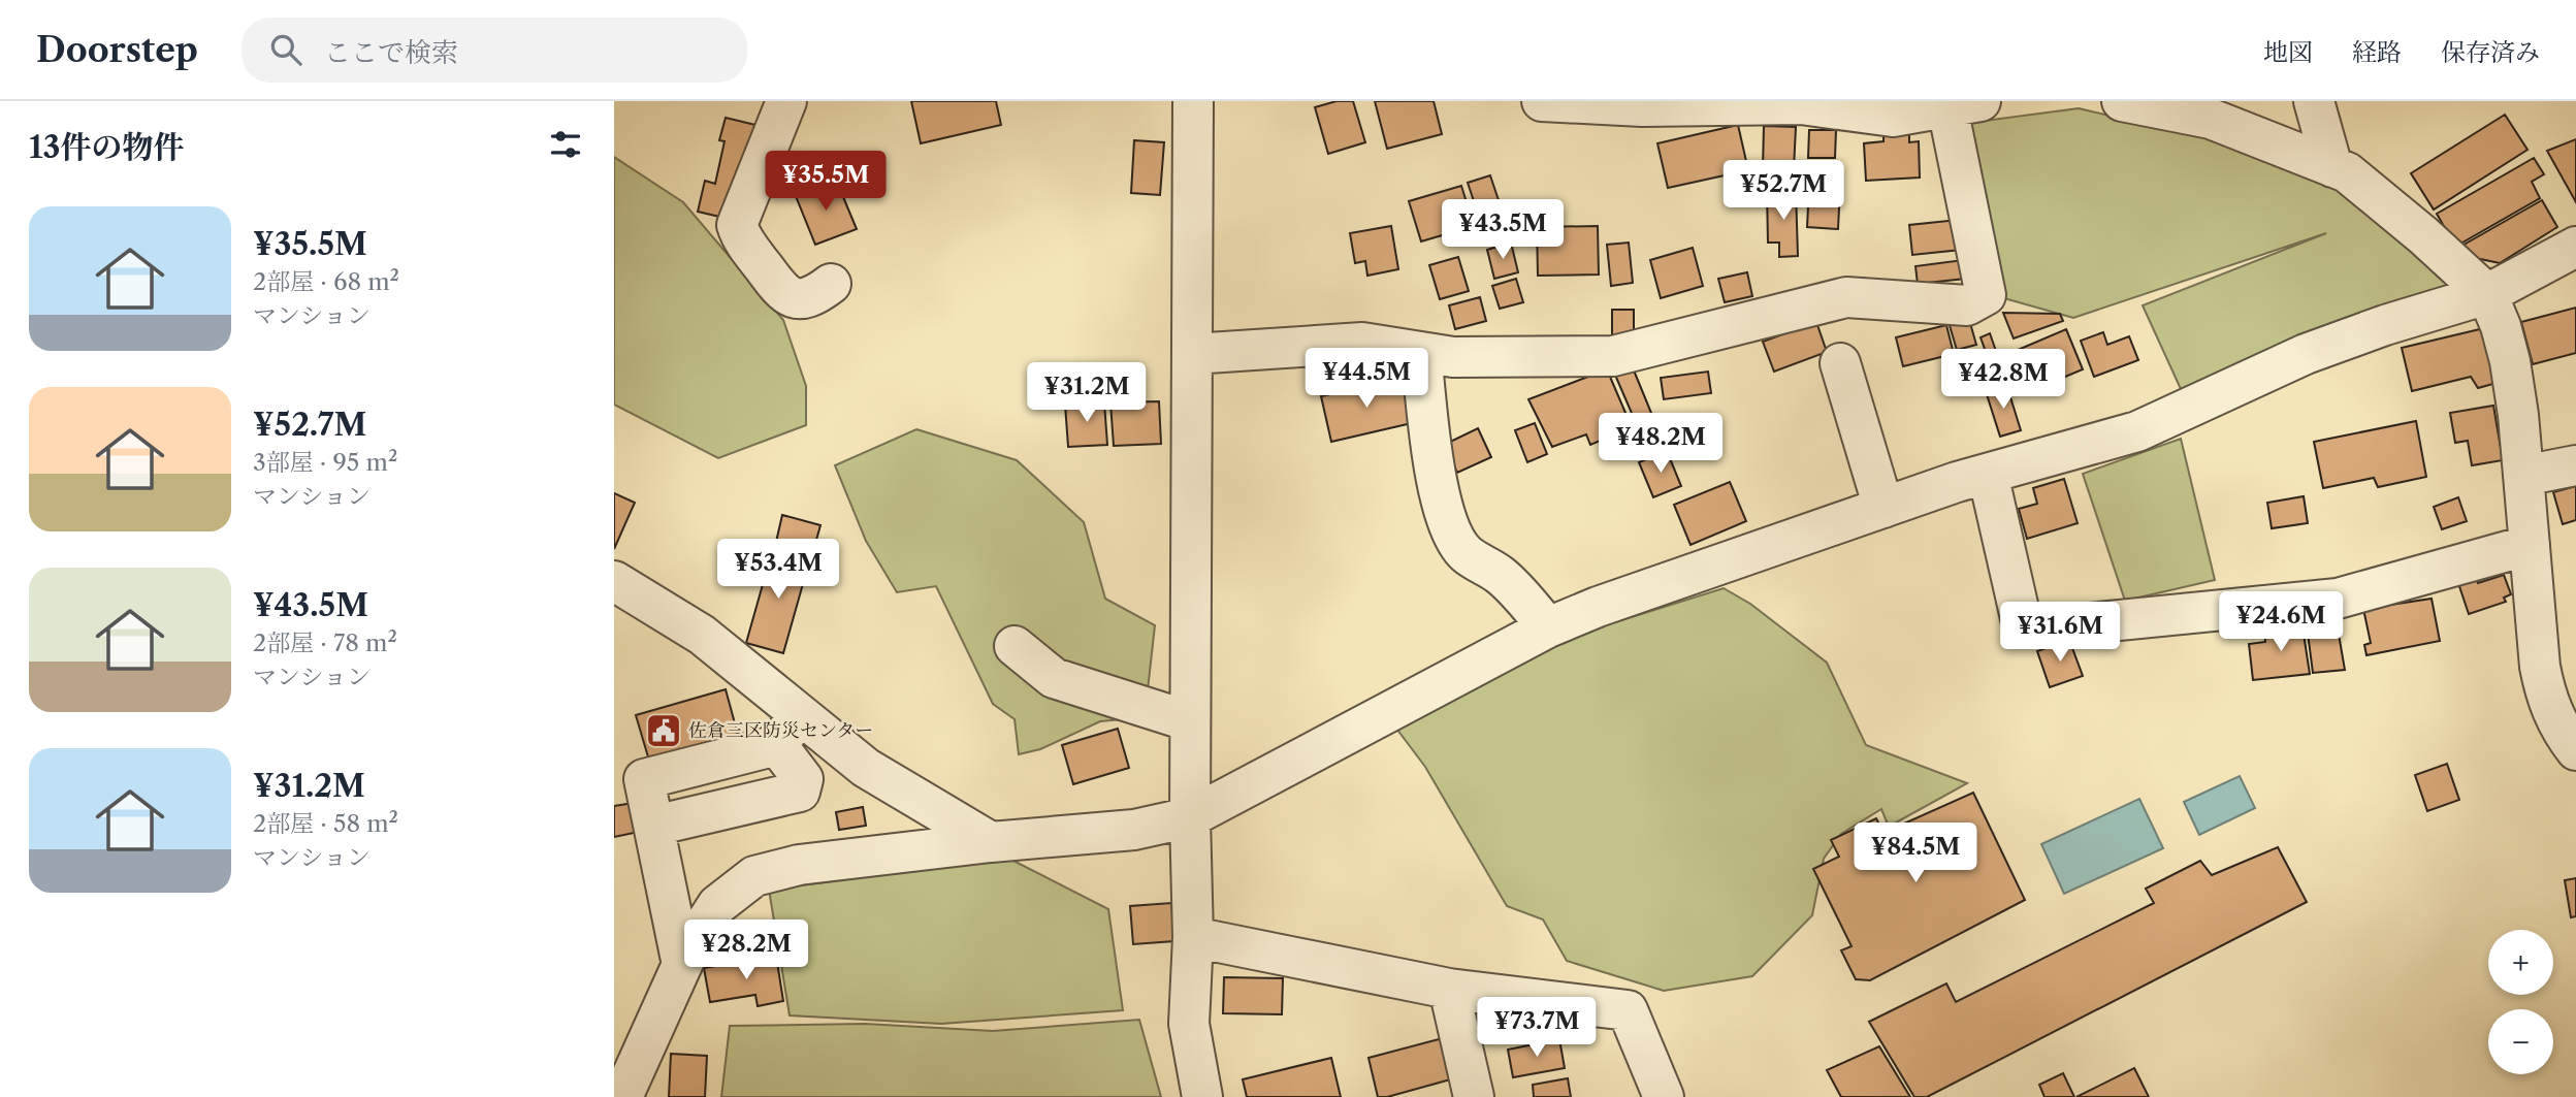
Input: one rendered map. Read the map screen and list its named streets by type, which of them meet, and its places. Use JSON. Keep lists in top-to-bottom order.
{
  "places": {
    "public building": ["佐倉三区防災センター"]
  },
  "page": {
    "header": "Doorstep",
    "search": "ここで検索",
    "nav": ["地図", "経路", "保存済み"],
    "heading": "13件の物件",
    "price": [
      "¥35.5M",
      "¥52.7M",
      "¥43.5M",
      "¥44.5M",
      "¥42.8M",
      "¥31.2M",
      "¥48.2M",
      "¥53.4M",
      "¥24.6M",
      "¥31.6M",
      "¥84.5M",
      "¥28.2M",
      "¥73.7M"
    ],
    "list": [
      {
        "name": "¥35.5M",
        "note": "2部屋 · 68 m² · マンション"
      },
      {
        "name": "¥52.7M",
        "note": "3部屋 · 95 m² · マンション"
      },
      {
        "name": "¥43.5M",
        "note": "2部屋 · 78 m² · マンション"
      },
      {
        "name": "¥31.2M",
        "note": "2部屋 · 58 m² · マンション"
      }
    ],
    "map_buttons": ["+", "−"]
  }
}
